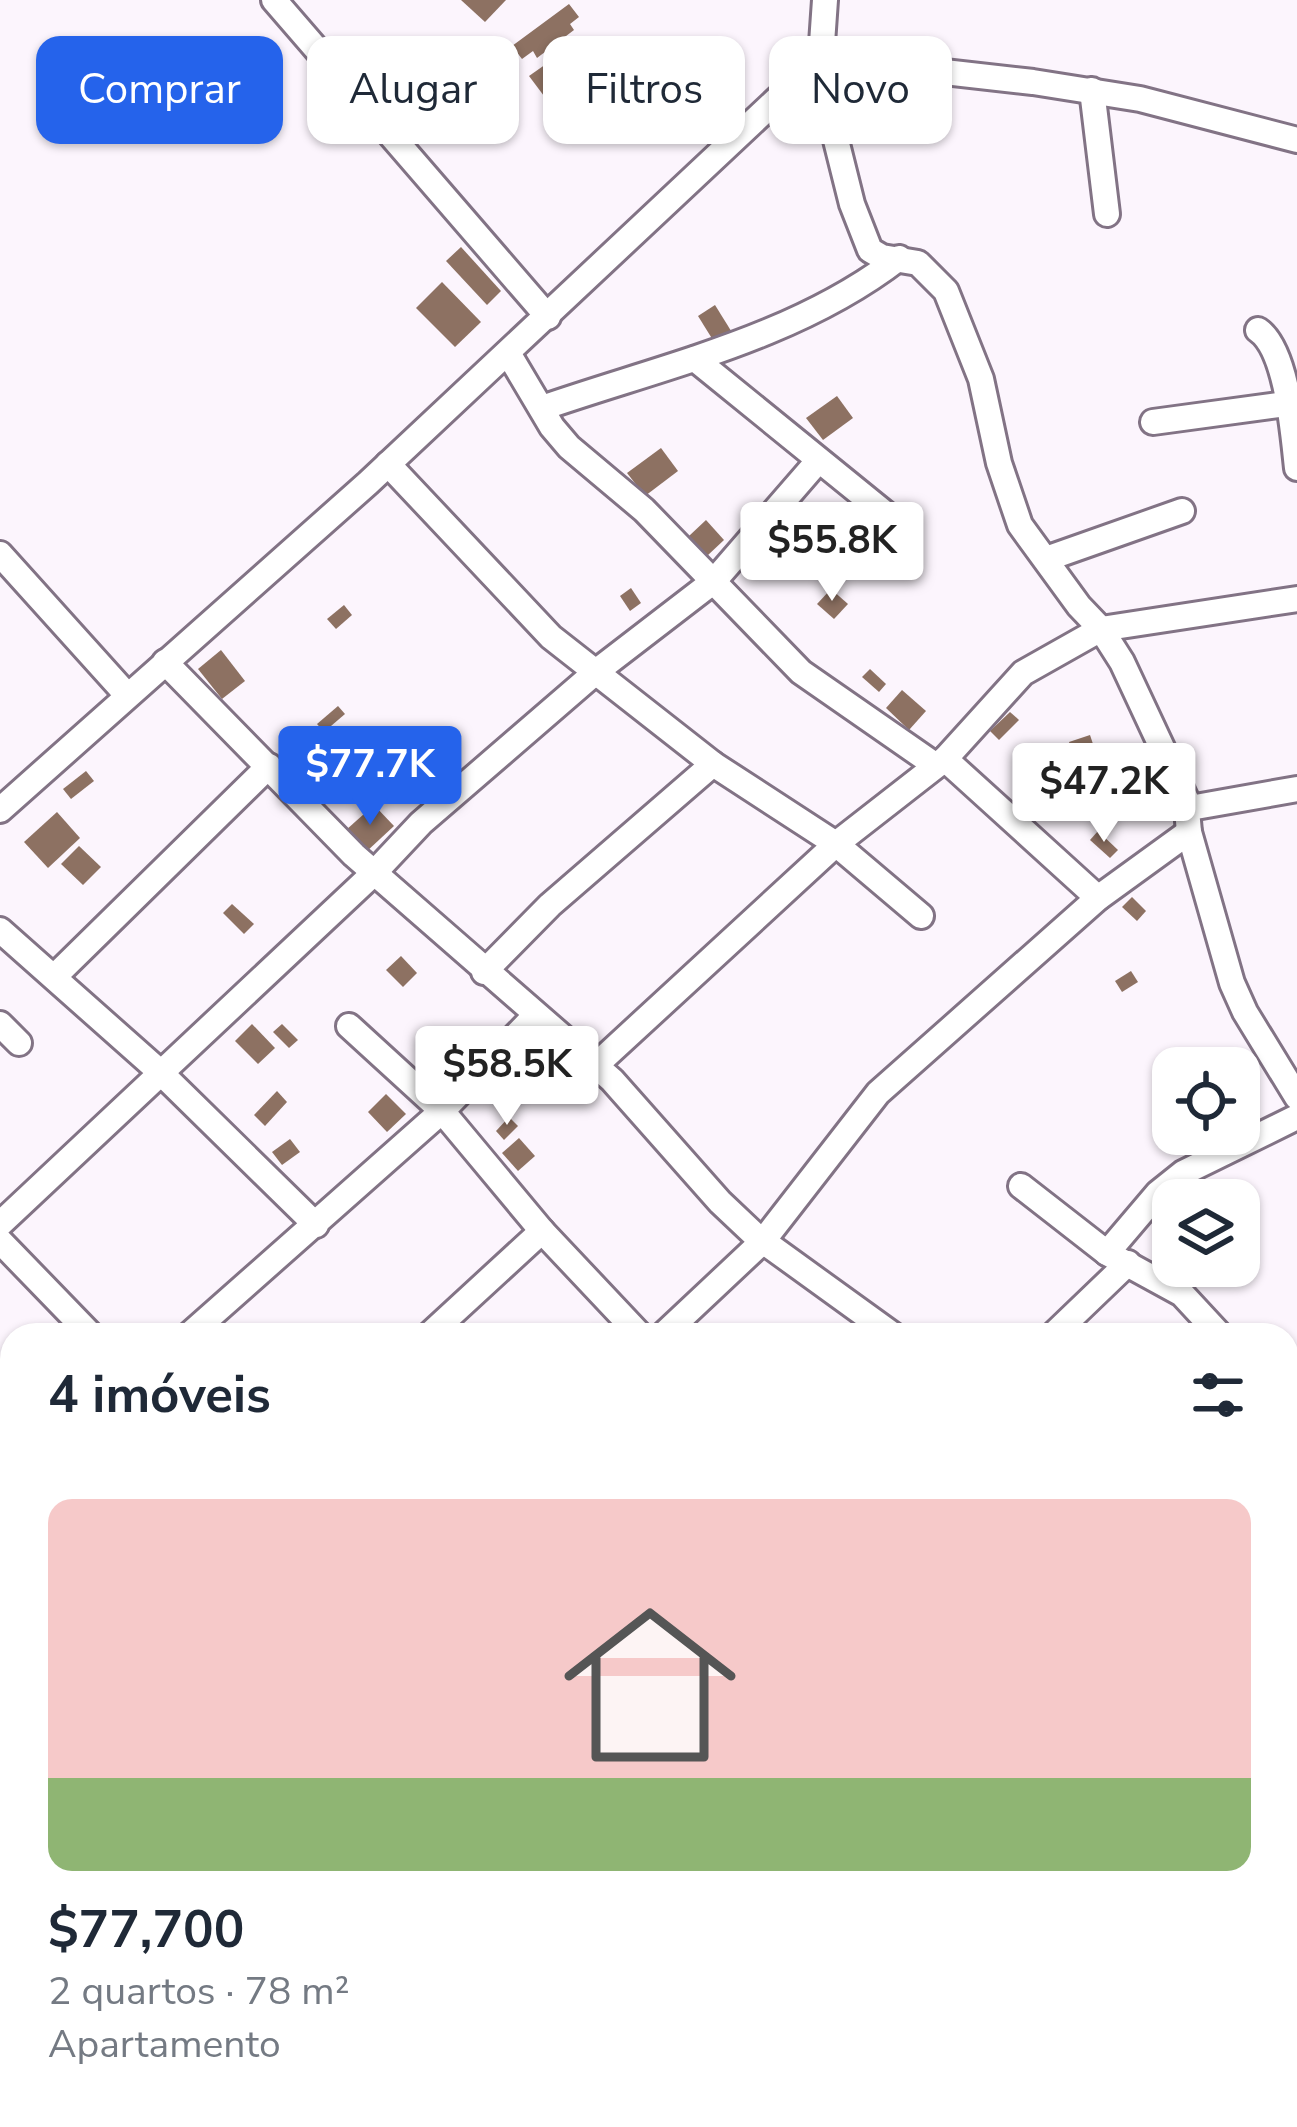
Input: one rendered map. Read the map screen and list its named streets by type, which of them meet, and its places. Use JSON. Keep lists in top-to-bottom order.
{
  "page": {
    "chip": [
      "Comprar",
      "Alugar",
      "Filtros",
      "Novo"
    ],
    "price": [
      "$55.8K",
      "$77.7K",
      "$47.2K",
      "$58.5K"
    ],
    "heading": "4 imóveis",
    "list": [
      {
        "name": "$77,700",
        "note": "2 quartos · 78 m² · Apartamento"
      }
    ]
  }
}
